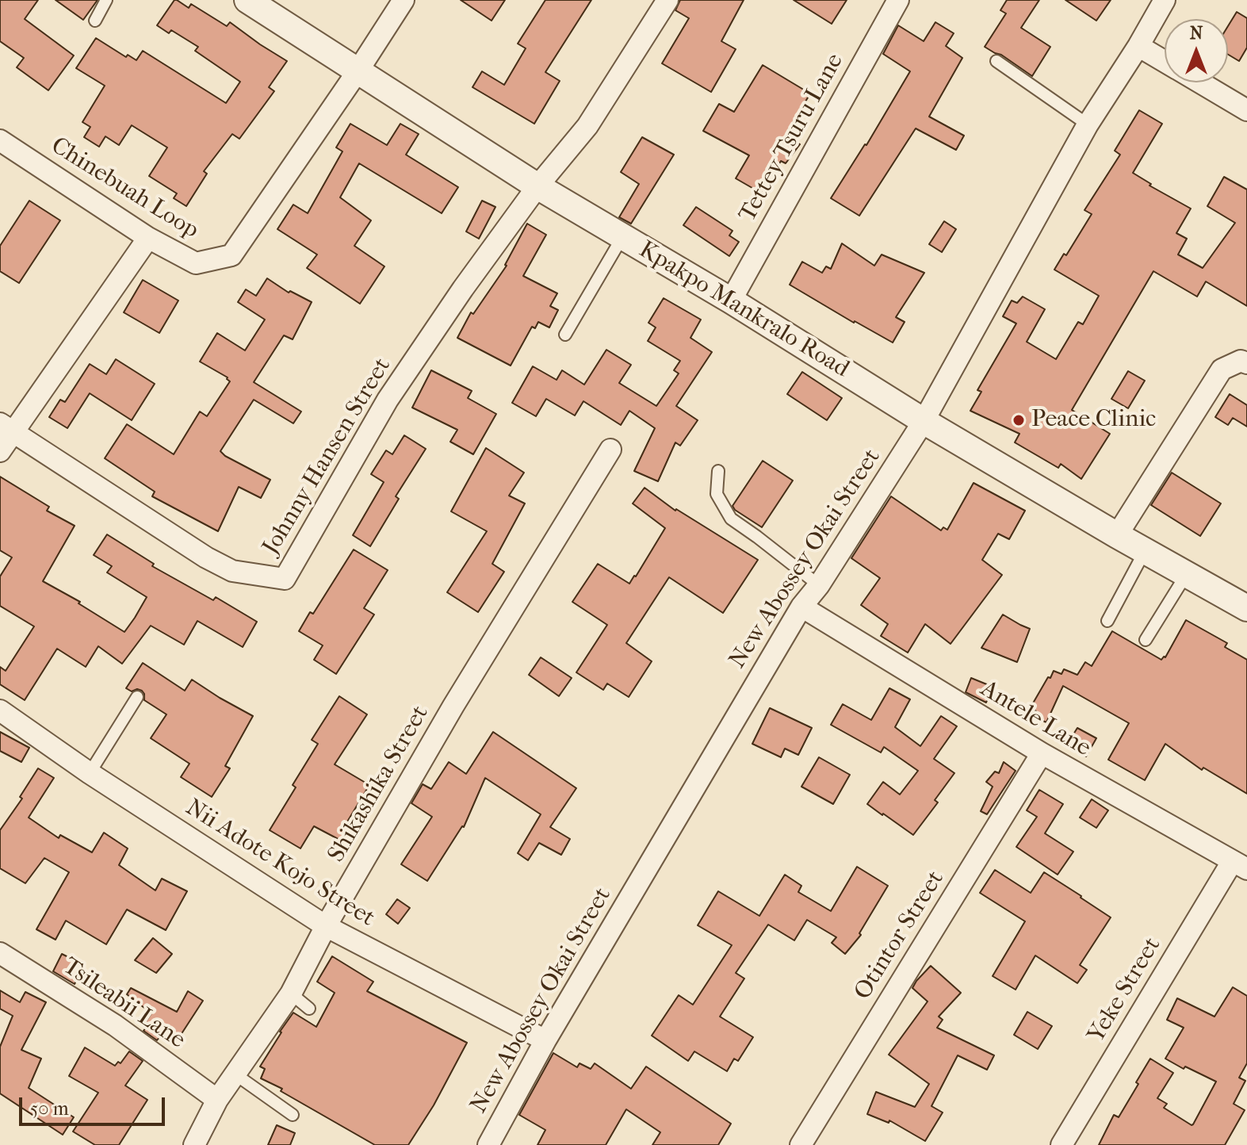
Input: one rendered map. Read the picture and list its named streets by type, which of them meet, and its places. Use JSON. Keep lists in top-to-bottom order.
{
  "streets": {
    "street": [
      "Tettey Tsuru Lane",
      "Chinebuah Loop",
      "Kpakpo Mankralo Road",
      "Johnny Hansen Street",
      "New Abossey Okai Street",
      "Antele Lane",
      "Shikashika Street",
      "Nii Adote Kojo Street",
      "Otintor Street",
      "Yeke Street",
      "Tsileabii Lane"
    ]
  },
  "crossings": [
    ["Tettey Tsuru Lane", "Kpakpo Mankralo Road"],
    ["Chinebuah Loop", "Kpakpo Mankralo Road"],
    ["Kpakpo Mankralo Road", "Johnny Hansen Street"],
    ["Kpakpo Mankralo Road", "New Abossey Okai Street"],
    ["New Abossey Okai Street", "Antele Lane"],
    ["New Abossey Okai Street", "Nii Adote Kojo Street"],
    ["Antele Lane", "Otintor Street"],
    ["Antele Lane", "Yeke Street"],
    ["Shikashika Street", "Nii Adote Kojo Street"],
    ["Shikashika Street", "Tsileabii Lane"]
  ],
  "places": ["Peace Clinic"],
  "scale_bar": "50 m",
  "north": "top"
}
